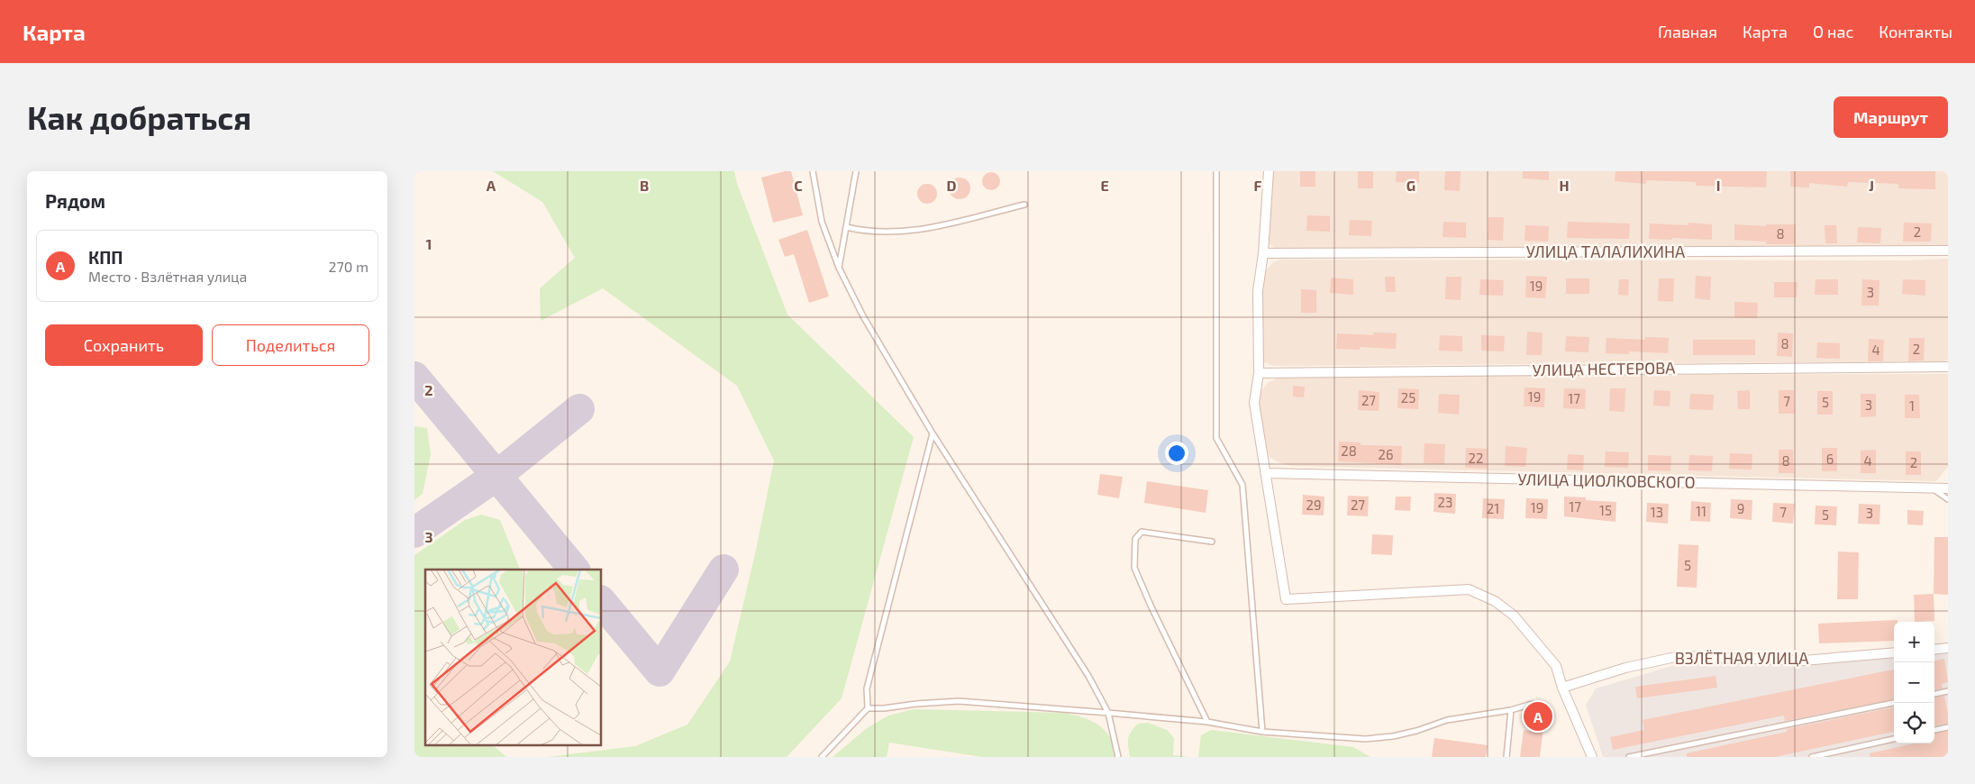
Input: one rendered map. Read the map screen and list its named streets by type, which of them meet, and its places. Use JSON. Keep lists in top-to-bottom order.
{
  "streets": {
    "street": [
      "УЛИЦА ТАЛАЛИХИНА",
      "УЛИЦА НЕСТЕРОВА",
      "УЛИЦА ЦИОЛКОВСКОГО",
      "ВЗЛЁТНАЯ УЛИЦА"
    ]
  },
  "house_numbers": [
    "2",
    "8",
    "19",
    "3",
    "8",
    "2",
    "4",
    "19",
    "25",
    "17",
    "27",
    "7",
    "5",
    "3",
    "1",
    "28",
    "26",
    "22",
    "6",
    "8",
    "4",
    "2",
    "23",
    "29",
    "27",
    "17",
    "19",
    "21",
    "9",
    "15",
    "11",
    "13",
    "7",
    "3",
    "5",
    "5"
  ],
  "page": {
    "header": "Карта",
    "nav": [
      "Главная",
      "Карта",
      "О нас",
      "Контакты"
    ],
    "buttons": [
      "Маршрут",
      ["Сохранить", "Поделиться"]
    ],
    "title": "Как добраться",
    "heading": "Рядом",
    "list": [
      {
        "mark": "A",
        "name": "КПП",
        "note": "Место · Взлётная улица",
        "value": "270 m"
      }
    ],
    "map_buttons": ["+", "−"],
    "pins": "A"
  },
  "grid": {
    "columns": [
      "A",
      "B",
      "C",
      "D",
      "E",
      "F",
      "G",
      "H",
      "I",
      "J"
    ],
    "rows": ["1", "2", "3"]
  }
}
